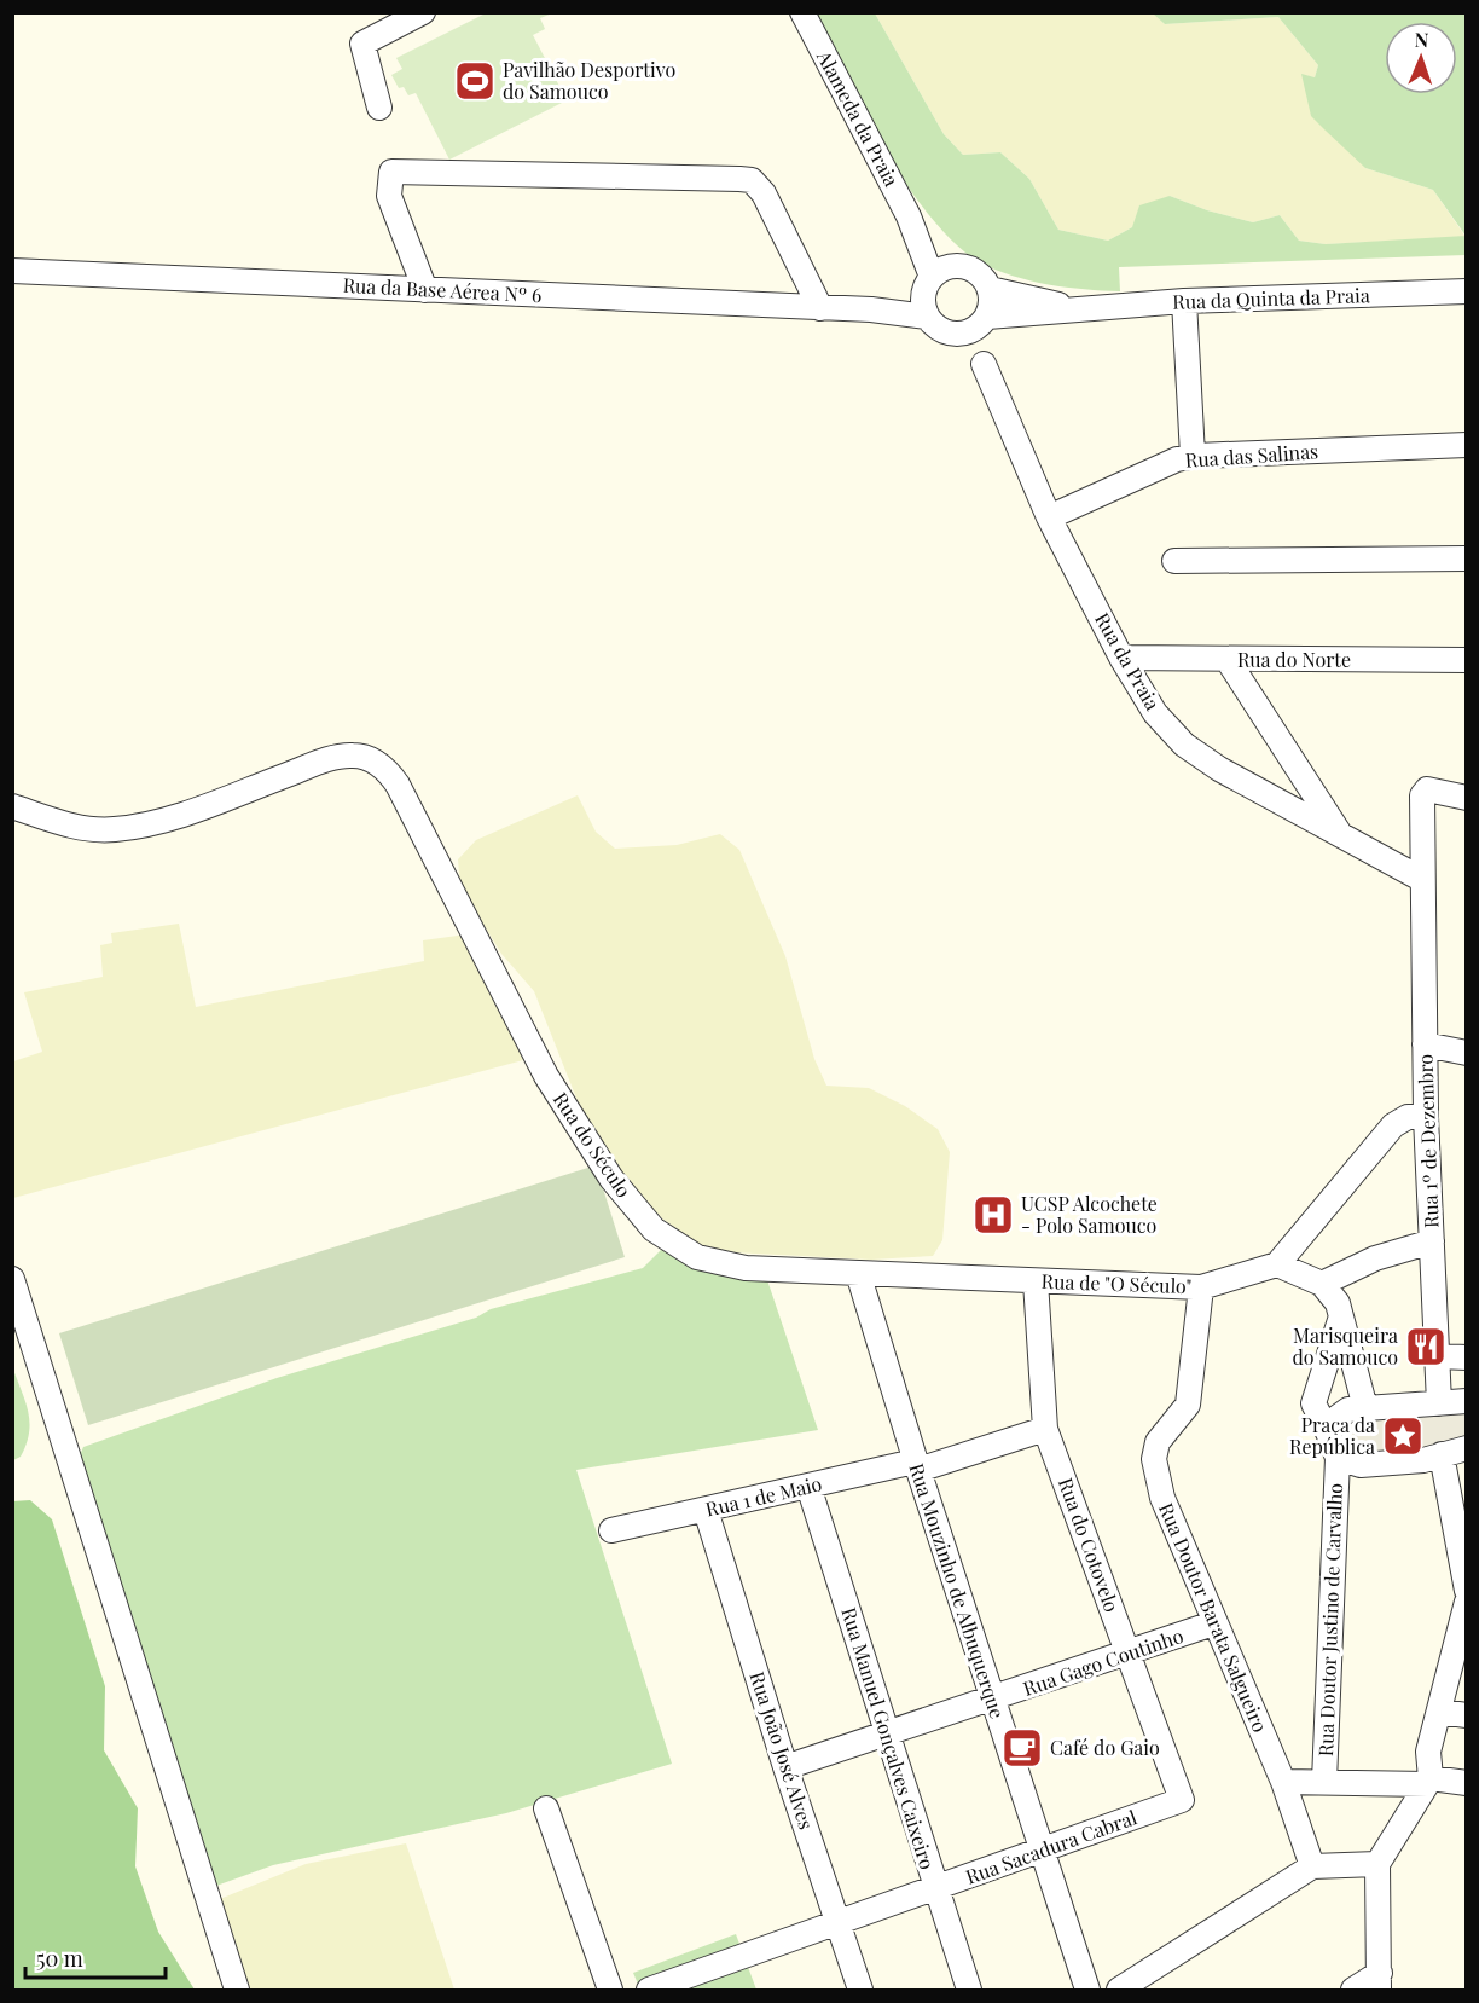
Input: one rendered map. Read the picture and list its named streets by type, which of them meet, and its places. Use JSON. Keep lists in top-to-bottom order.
{
  "streets": {
    "street": [
      "Alameda da Praia",
      "Rua da Base Aérea Nº 6",
      "Rua da Quinta da Praia",
      "Rua das Salinas",
      "Rua do Norte",
      "Rua da Praia",
      "Rua 1º de Dezembro",
      "Rua do Século",
      "Rua de \"O Século\"",
      "Rua 1 de Maio",
      "Rua do Cotovelo",
      "Rua Mouzinho de Albuquerque",
      "Rua Doutor Barata Salgueiro",
      "Rua Doutor Justino de Carvalho",
      "Rua Gago Coutinho",
      "Rua Manuel Gonçalves Caixeiro",
      "Rua João José Alves",
      "Rua Sacadura Cabral"
    ]
  },
  "crossings": [
    ["Rua da Base Aérea Nº 6", "Rua da Quinta da Praia"],
    ["Rua das Salinas", "Rua da Praia"],
    ["Rua do Norte", "Rua da Praia"],
    ["Rua da Praia", "Rua 1º de Dezembro"],
    ["Rua do Século", "Rua de \"O Século\""],
    ["Rua do Século", "Rua Mouzinho de Albuquerque"],
    ["Rua de \"O Século\"", "Rua do Cotovelo"],
    ["Rua de \"O Século\"", "Rua Mouzinho de Albuquerque"],
    ["Rua de \"O Século\"", "Rua Doutor Barata Salgueiro"],
    ["Rua 1 de Maio", "Rua do Cotovelo"],
    ["Rua 1 de Maio", "Rua Mouzinho de Albuquerque"],
    ["Rua 1 de Maio", "Rua Manuel Gonçalves Caixeiro"],
    ["Rua 1 de Maio", "Rua João José Alves"],
    ["Rua do Cotovelo", "Rua Gago Coutinho"],
    ["Rua do Cotovelo", "Rua Sacadura Cabral"],
    ["Rua Mouzinho de Albuquerque", "Rua Gago Coutinho"],
    ["Rua Mouzinho de Albuquerque", "Rua Sacadura Cabral"],
    ["Rua Doutor Barata Salgueiro", "Rua Gago Coutinho"],
    ["Rua Gago Coutinho", "Rua Manuel Gonçalves Caixeiro"],
    ["Rua Gago Coutinho", "Rua João José Alves"],
    ["Rua Manuel Gonçalves Caixeiro", "Rua Sacadura Cabral"],
    ["Rua João José Alves", "Rua Sacadura Cabral"]
  ],
  "places": {
    "sports": ["Pavilhão Desportivo do Samouco"],
    "hospital": ["UCSP Alcochete - Polo Samouco"],
    "restaurant": ["Marisqueira do Samouco"],
    "place": ["Praça da República"],
    "cafe": ["Café do Gaio"]
  },
  "scale_bar": "50 m",
  "north": "top"
}
